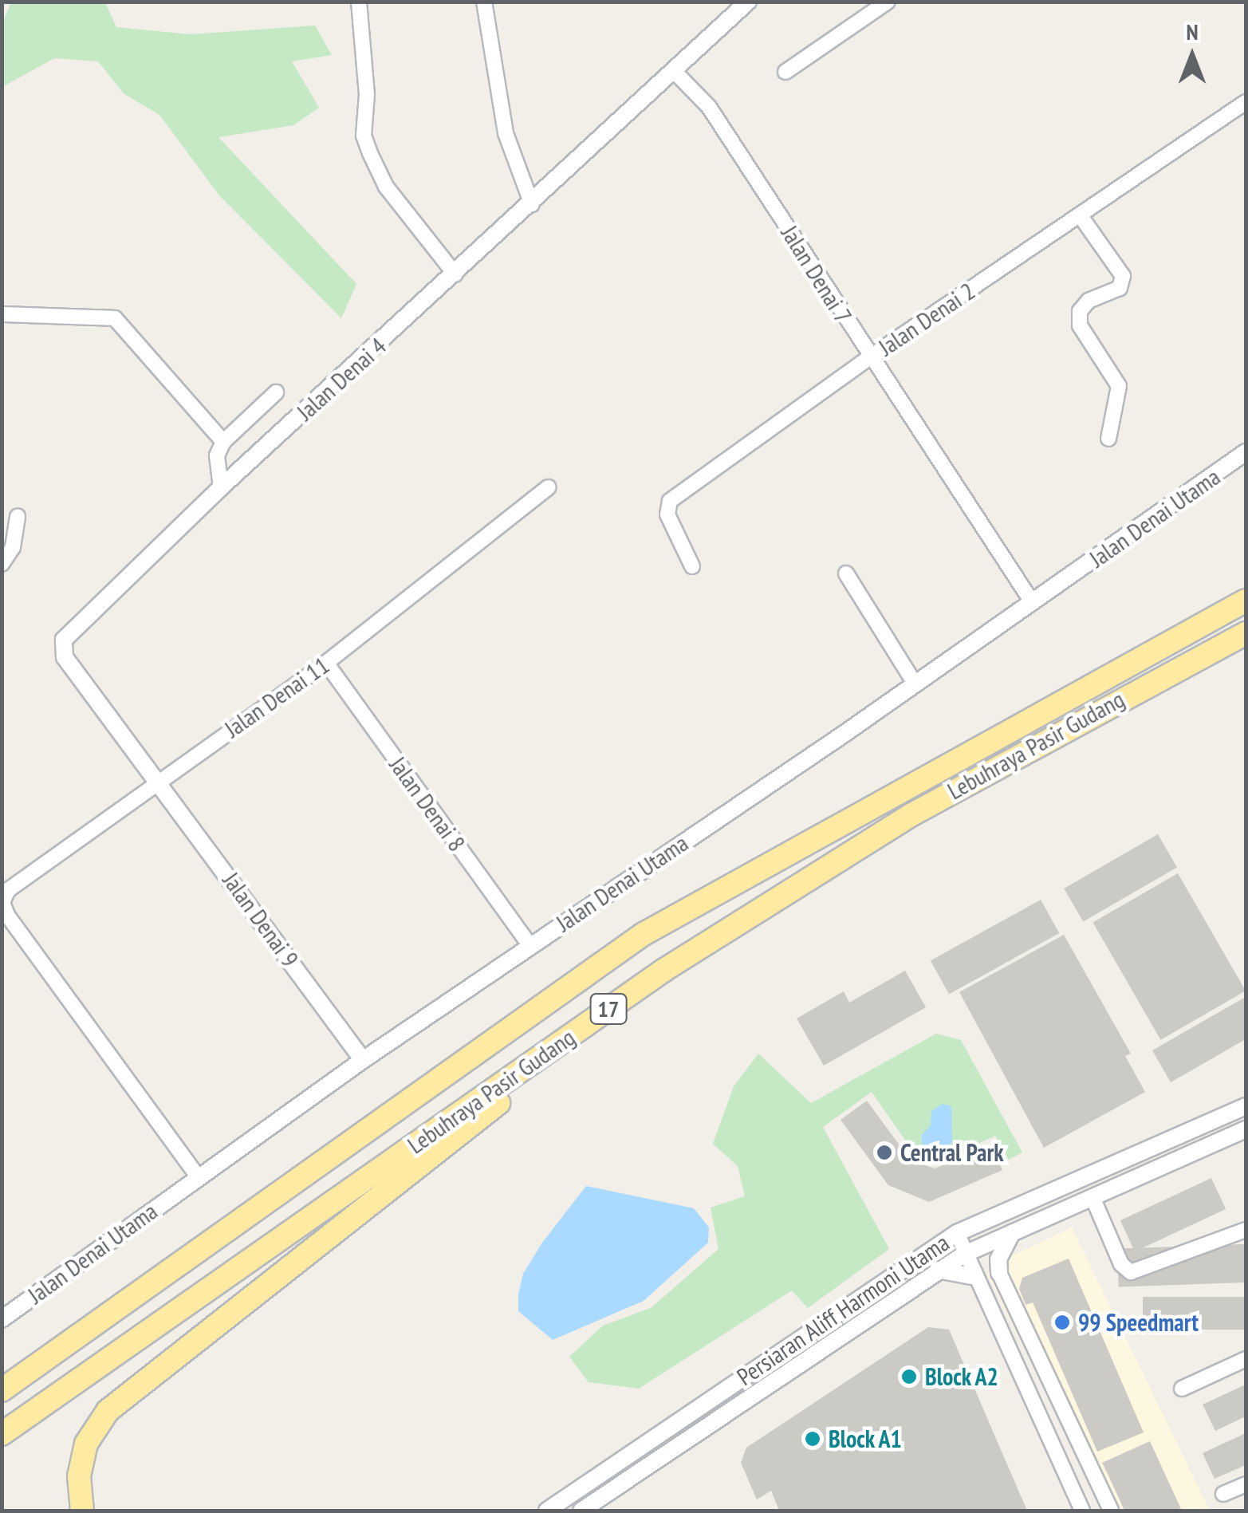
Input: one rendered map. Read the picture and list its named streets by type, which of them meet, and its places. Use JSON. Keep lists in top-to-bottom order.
{
  "streets": {
    "highway": ["Lebuhraya Pasir Gudang", "17"],
    "street": [
      "Jalan Denai 7",
      "Jalan Denai 2",
      "Jalan Denai 4",
      "Jalan Denai Utama",
      "Jalan Denai 11",
      "Jalan Denai 8",
      "Jalan Denai 9",
      "Persiaran Aliff Harmoni Utama"
    ]
  },
  "crossings": [
    ["Jalan Denai 7", "Jalan Denai 2"],
    ["Jalan Denai 7", "Jalan Denai 4"],
    ["Jalan Denai 7", "Jalan Denai Utama"],
    ["Jalan Denai 4", "Jalan Denai 11"],
    ["Jalan Denai 4", "Jalan Denai 9"],
    ["Jalan Denai Utama", "Jalan Denai 8"],
    ["Jalan Denai Utama", "Jalan Denai 9"],
    ["Jalan Denai 11", "Jalan Denai 8"],
    ["Jalan Denai 11", "Jalan Denai 9"]
  ],
  "places": [
    "Central Park",
    "99 Speedmart",
    "Block A2",
    "Block A1"
  ],
  "north": "top"
}
